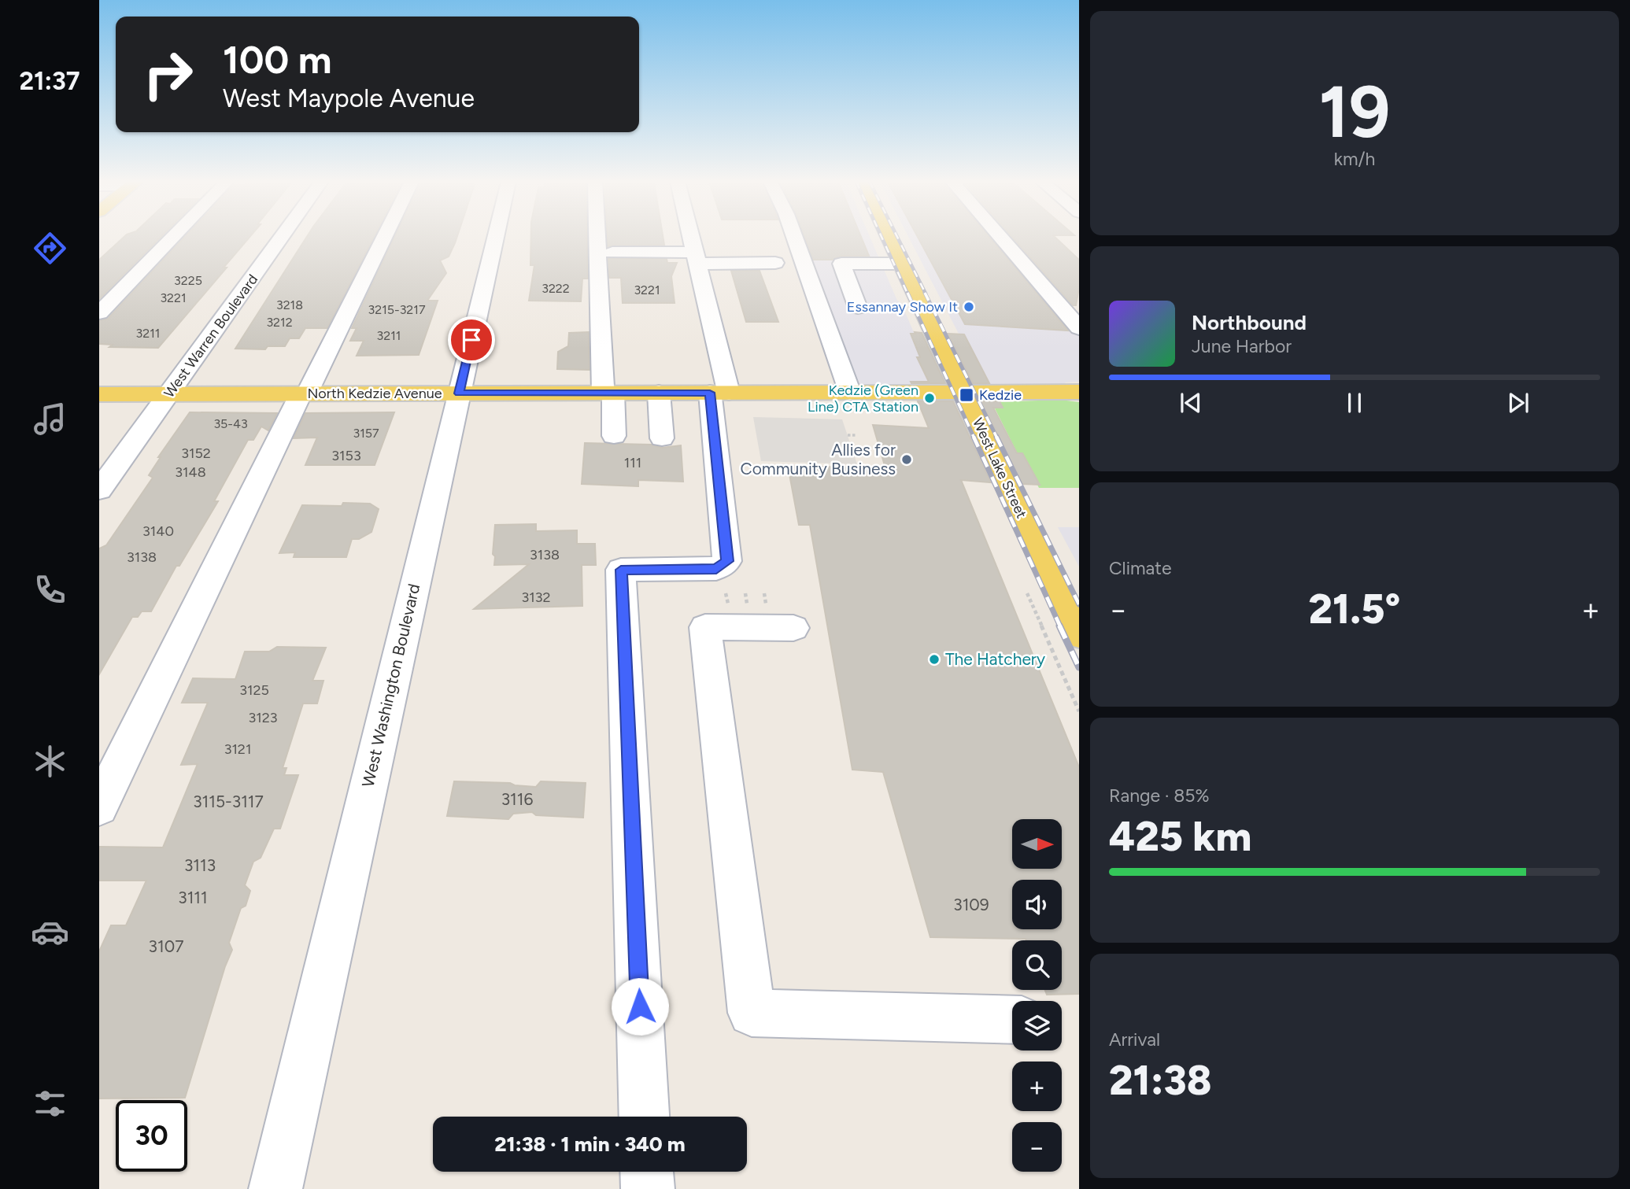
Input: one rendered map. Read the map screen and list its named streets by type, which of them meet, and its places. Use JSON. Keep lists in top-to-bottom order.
{
  "streets": {
    "main road": ["North Kedzie Avenue", "West Lake Street"],
    "street": ["West Warren Boulevard", "West Washington Boulevard"]
  },
  "crossings": [
    ["West Warren Boulevard", "North Kedzie Avenue"],
    ["North Kedzie Avenue", "West Lake Street"],
    ["North Kedzie Avenue", "West Washington Boulevard"]
  ],
  "places": {
    "other": [
      "Essannay Show It",
      "Kedzie (Green Line) CTA Station",
      "Allies for Community Business",
      "The Hatchery"
    ],
    "transit": ["Kedzie"]
  },
  "house_numbers": [
    "3225",
    "3222",
    "3221",
    "3221",
    "3218",
    "3215-3217",
    "3212",
    "3211",
    "3211",
    "35-43",
    "3157",
    "3152",
    "3153",
    "111",
    "3148",
    "3140",
    "3138",
    "3138",
    "3132",
    "3125",
    "3123",
    "3121",
    "3116",
    "3115-3117",
    "3113",
    "3111",
    "3109",
    "3107"
  ],
  "north": "right",
  "page": {
    "tabs": "21:37",
    "tile": [
      ["19", "km/h"],
      "Climate",
      ["Range · 85%", "425 km"],
      ["Arrival", "21:38"]
    ],
    "turn": ["100 m", "West Maypole Avenue"],
    "song": ["Northbound", "June Harbor"],
    "heat": ["−", "21.5°", "+"],
    "map_buttons": ["+", "−"],
    "limit": "30",
    "trip": "21:38 · 1 min · 340 m"
  }
}
